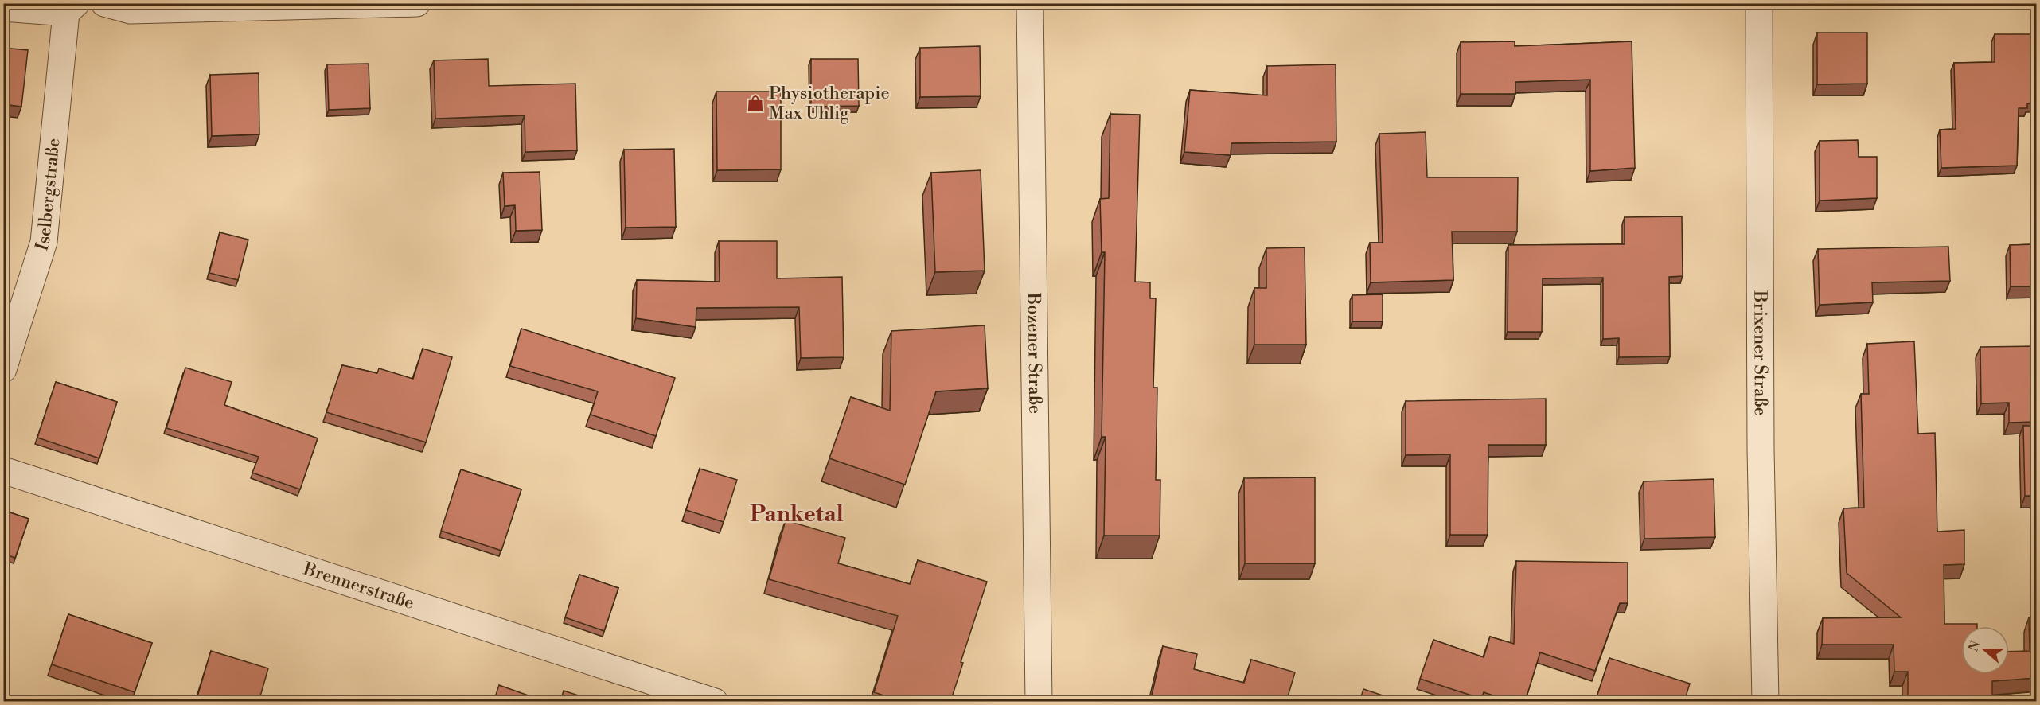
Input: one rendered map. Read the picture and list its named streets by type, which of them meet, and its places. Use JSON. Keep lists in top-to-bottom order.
{
  "streets": {
    "street": [
      "Iselbergstraße",
      "Bozener Straße",
      "Brixener Straße",
      "Brennerstraße"
    ]
  },
  "districts": ["Panketal"],
  "places": {
    "shop": ["Physiotherapie Max Uhlig"]
  },
  "north": "left"
}
